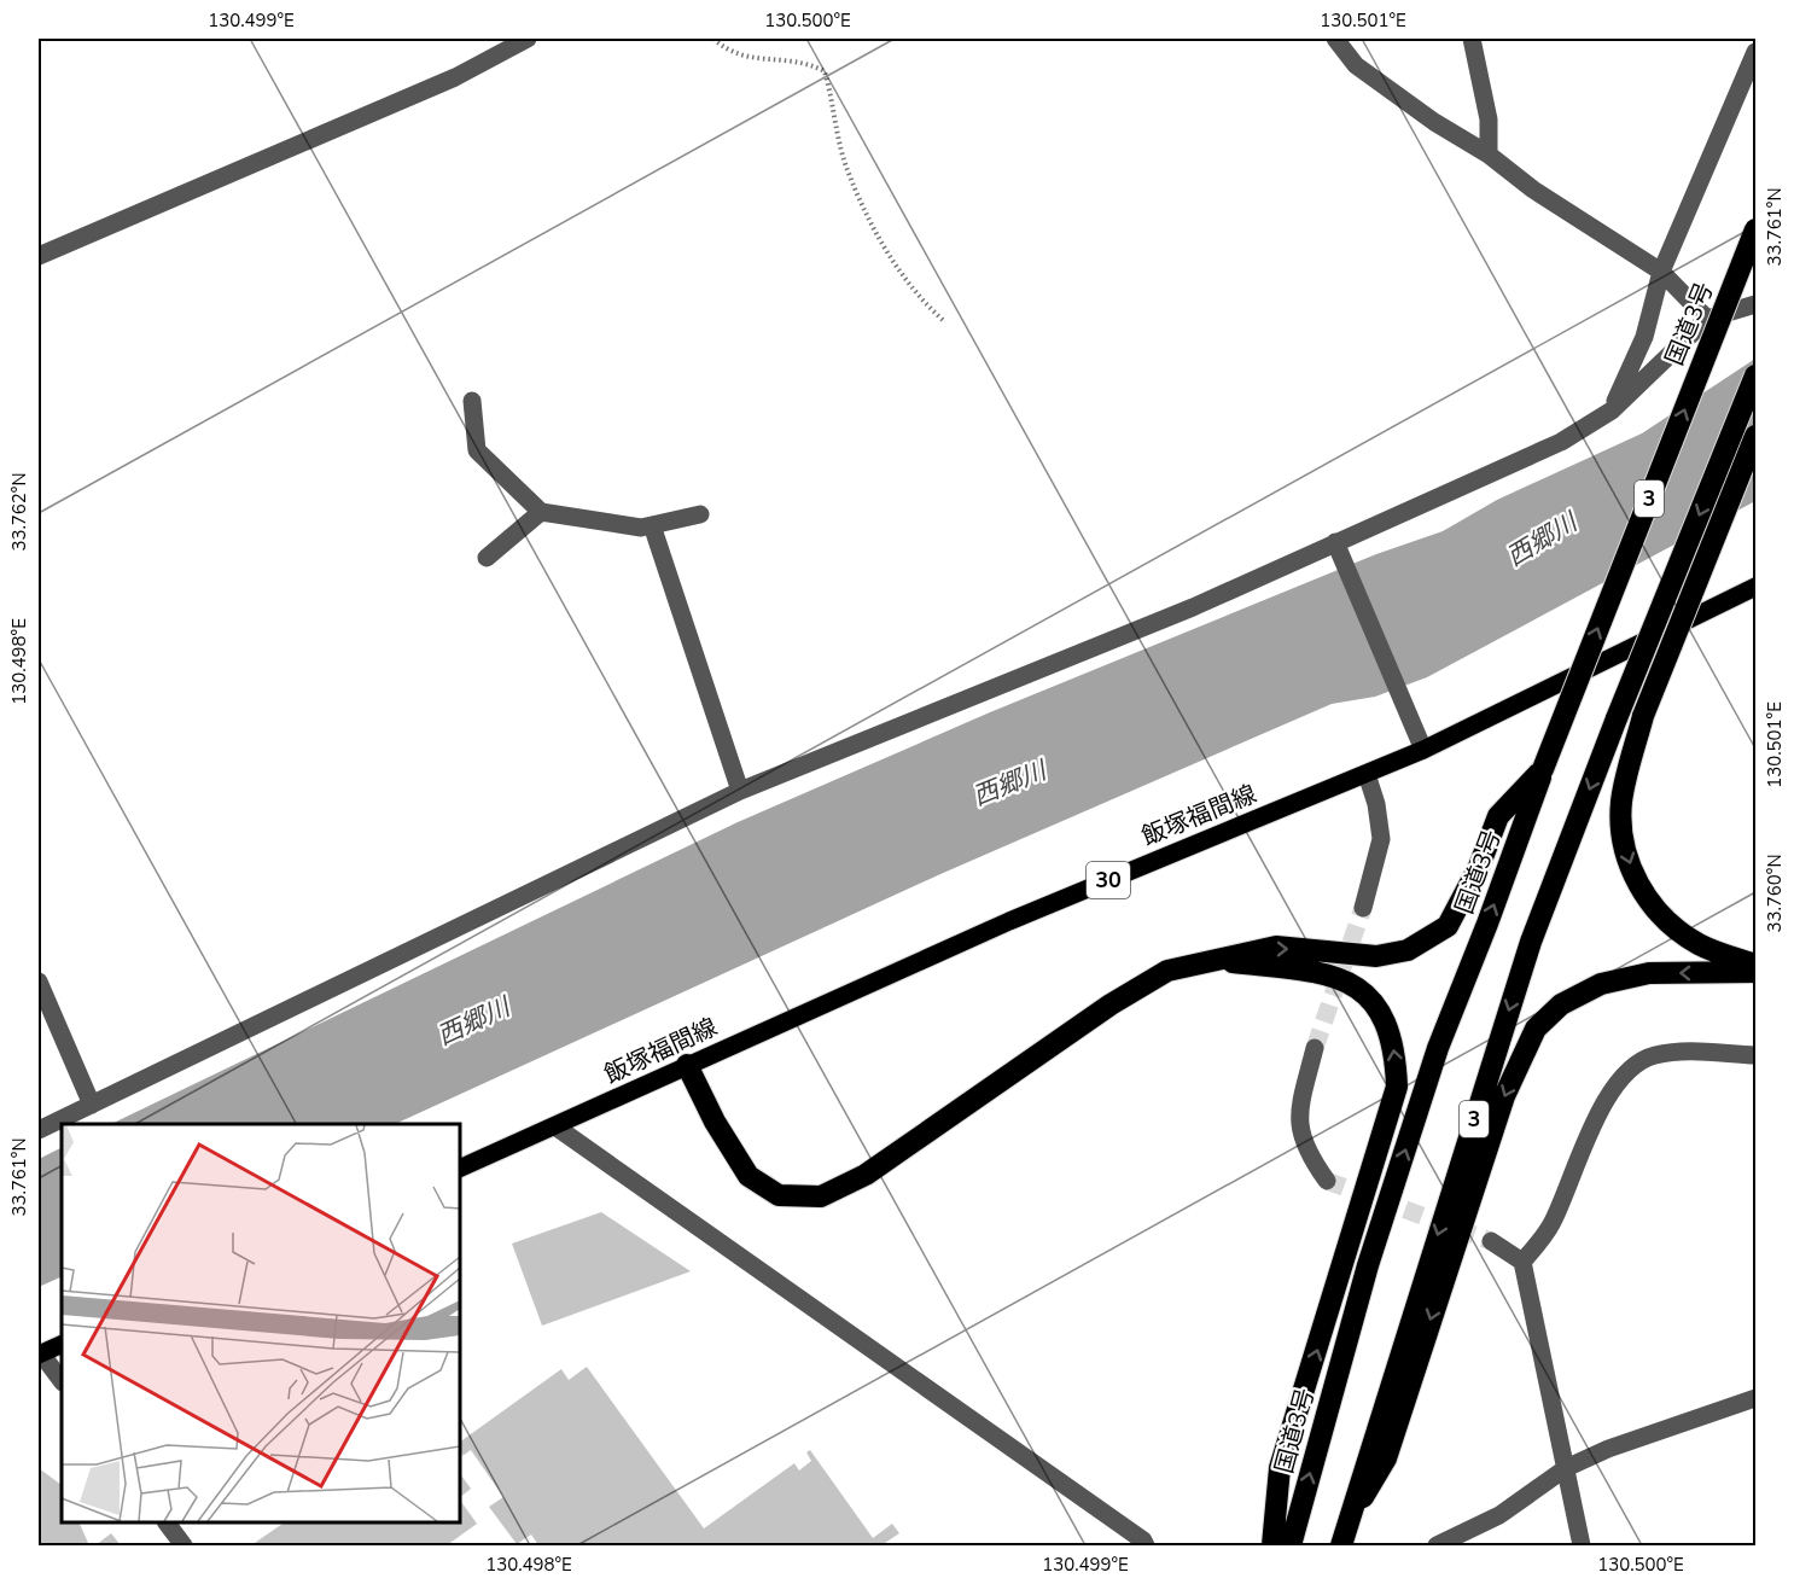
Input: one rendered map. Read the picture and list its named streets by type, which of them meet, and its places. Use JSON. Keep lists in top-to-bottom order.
{
  "streets": {
    "highway": ["国道3号", "3"],
    "main road": ["飯塚福間線", "30"]
  },
  "water": ["西郷川"],
  "coordinates": [
    "130.499°E",
    "130.500°E",
    "130.501°E",
    "33.761°N",
    "33.762°N",
    "130.498°E",
    "33.760°N"
  ]
}
